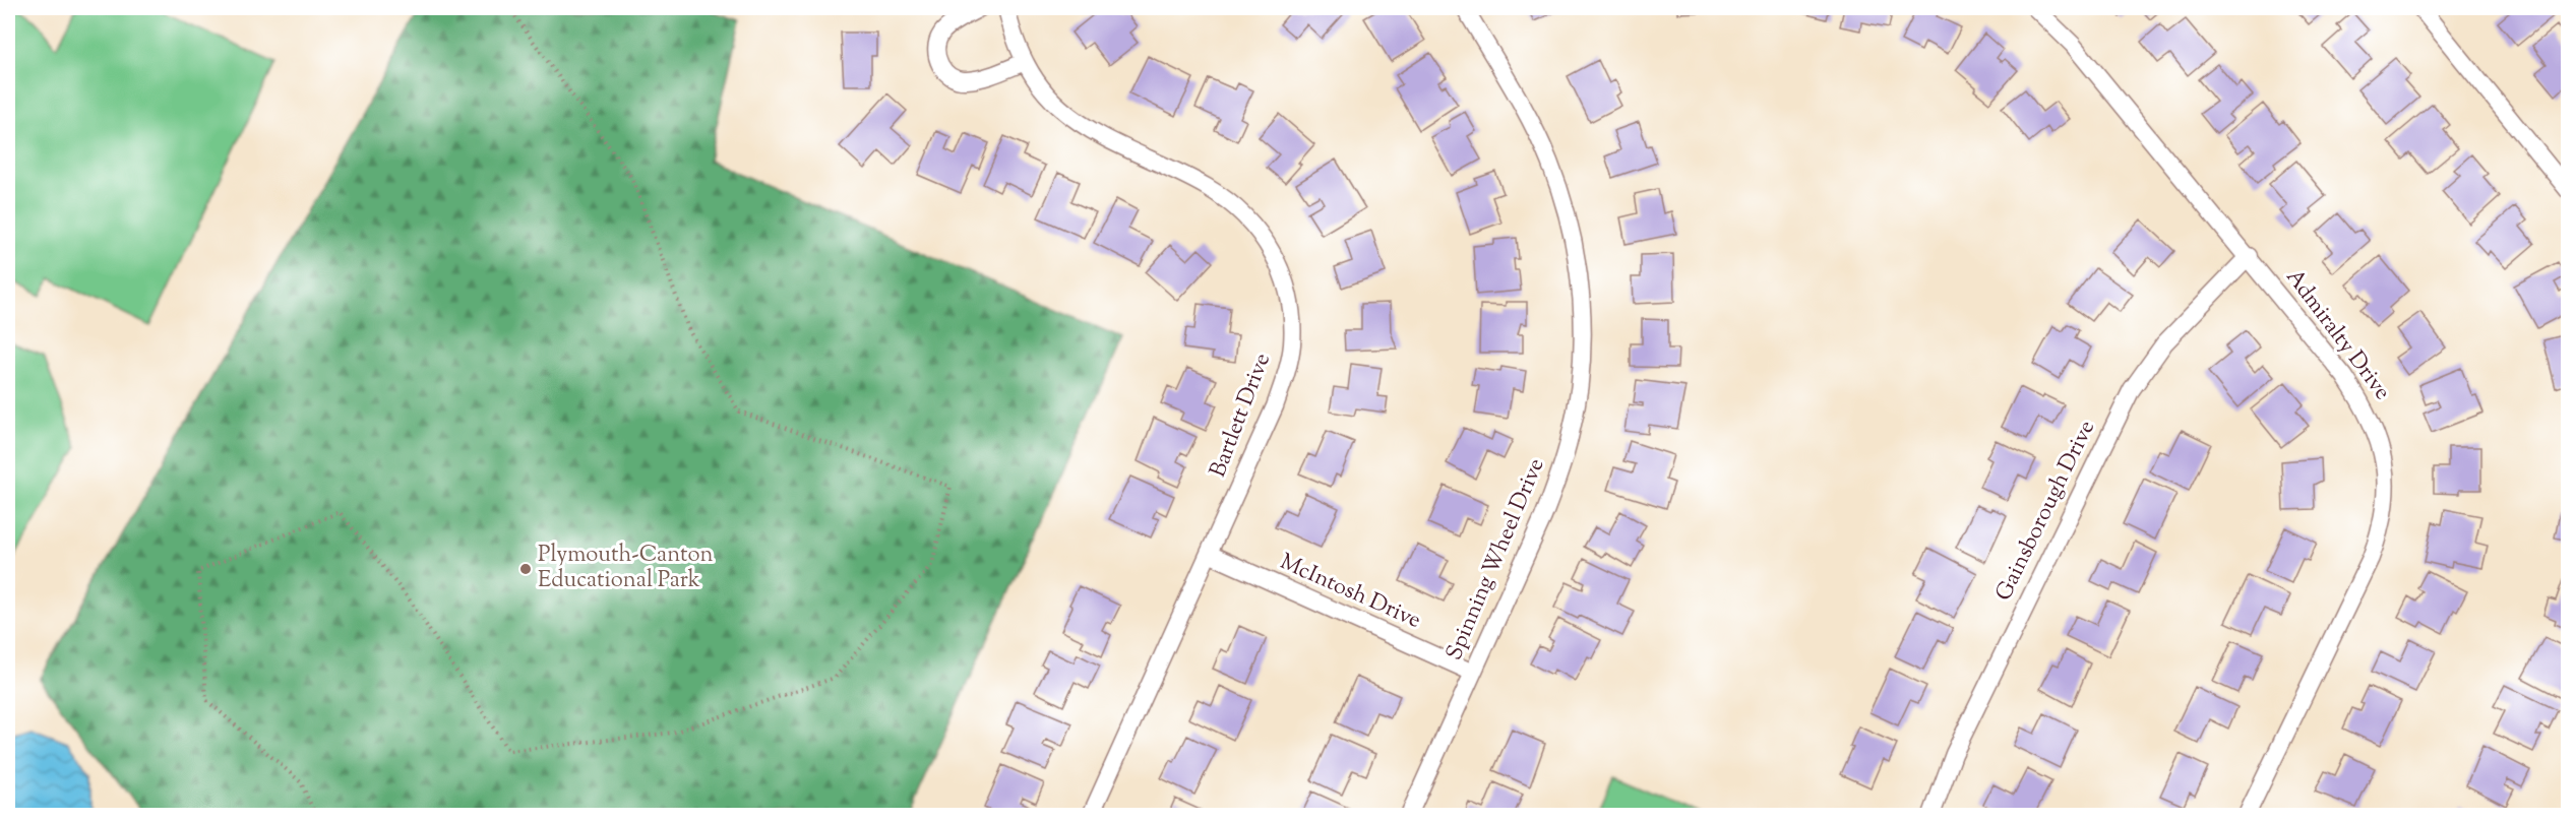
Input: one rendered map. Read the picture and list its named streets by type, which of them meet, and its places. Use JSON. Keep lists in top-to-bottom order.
{
  "streets": {
    "street": [
      "Admiralty Drive",
      "Bartlett Drive",
      "Gainsborough Drive",
      "Spinning Wheel Drive",
      "McIntosh Drive"
    ]
  },
  "crossings": [
    ["Admiralty Drive", "Gainsborough Drive"],
    ["Bartlett Drive", "McIntosh Drive"],
    ["Spinning Wheel Drive", "McIntosh Drive"]
  ],
  "places": ["Plymouth-Canton Educational Park"]
}
